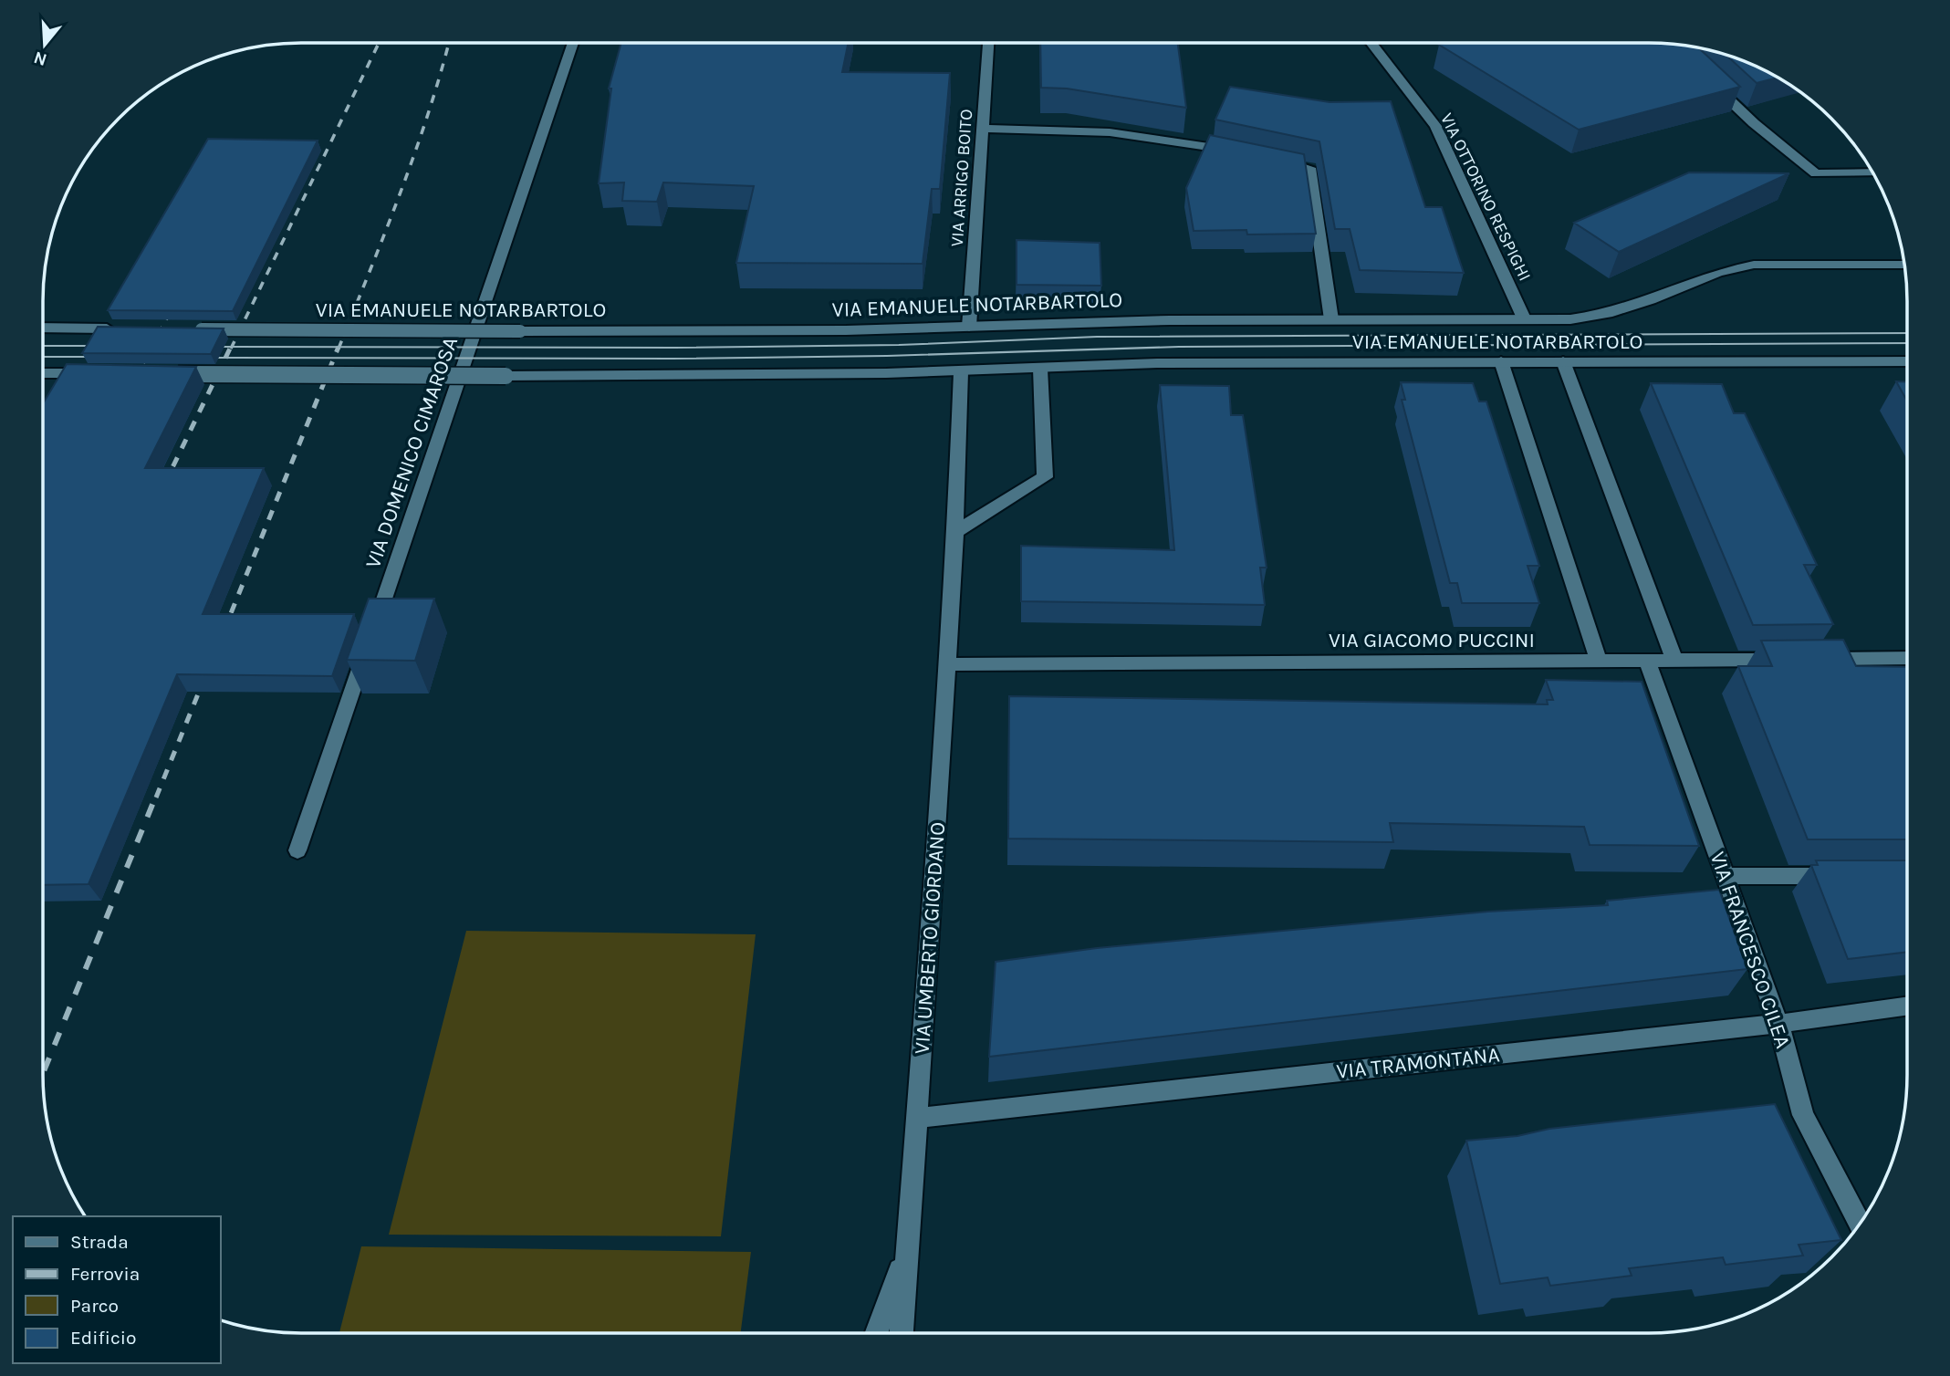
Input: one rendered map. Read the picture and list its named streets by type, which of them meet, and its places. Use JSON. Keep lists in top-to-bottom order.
{
  "streets": {
    "street": [
      "VIA ARRIGO BOITO",
      "VIA OTTORINO RESPIGHI",
      "VIA EMANUELE NOTARBARTOLO",
      "VIA DOMENICO CIMAROSA",
      "VIA GIACOMO PUCCINI",
      "VIA UMBERTO GIORDANO",
      "VIA FRANCESCO CILEA",
      "VIA TRAMONTANA"
    ]
  },
  "crossings": [
    ["VIA ARRIGO BOITO", "VIA EMANUELE NOTARBARTOLO"],
    ["VIA OTTORINO RESPIGHI", "VIA EMANUELE NOTARBARTOLO"],
    ["VIA EMANUELE NOTARBARTOLO", "VIA UMBERTO GIORDANO"],
    ["VIA GIACOMO PUCCINI", "VIA UMBERTO GIORDANO"],
    ["VIA GIACOMO PUCCINI", "VIA FRANCESCO CILEA"],
    ["VIA UMBERTO GIORDANO", "VIA TRAMONTANA"],
    ["VIA FRANCESCO CILEA", "VIA TRAMONTANA"]
  ],
  "legend": [
    "Strada",
    "Ferrovia",
    "Parco",
    "Edificio"
  ],
  "north": "bottom"
}
